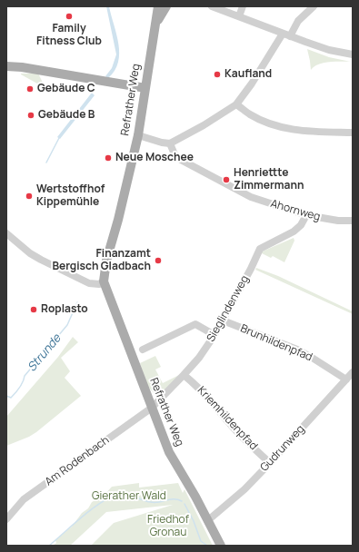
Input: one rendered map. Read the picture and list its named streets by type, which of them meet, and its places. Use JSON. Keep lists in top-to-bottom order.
{
  "streets": {
    "main road": ["Refrather Weg"],
    "street": [
      "Ahornweg",
      "Sieglindenweg",
      "Brunhildenpfad",
      "Kriemhildenpfad",
      "Gudrunweg",
      "Am Rodenbach"
    ]
  },
  "crossings": [
    ["Refrather Weg", "Sieglindenweg"],
    ["Refrather Weg", "Gudrunweg"],
    ["Refrather Weg", "Am Rodenbach"],
    ["Ahornweg", "Sieglindenweg"],
    ["Sieglindenweg", "Brunhildenpfad"],
    ["Sieglindenweg", "Kriemhildenpfad"],
    ["Sieglindenweg", "Am Rodenbach"],
    ["Brunhildenpfad", "Gudrunweg"],
    ["Kriemhildenpfad", "Gudrunweg"]
  ],
  "water": ["Strunde"],
  "parks": ["Gierather Wald", "Friedhof Gronau"],
  "places": [
    "Family Fitness Club",
    "Kaufland",
    "Gebäude C",
    "Gebäude B",
    "Neue Moschee",
    "Henriettte Zimmermann",
    "Wertstoffhof Kippemühle",
    "Finanzamt Bergisch Gladbach",
    "Roplasto"
  ]
}
